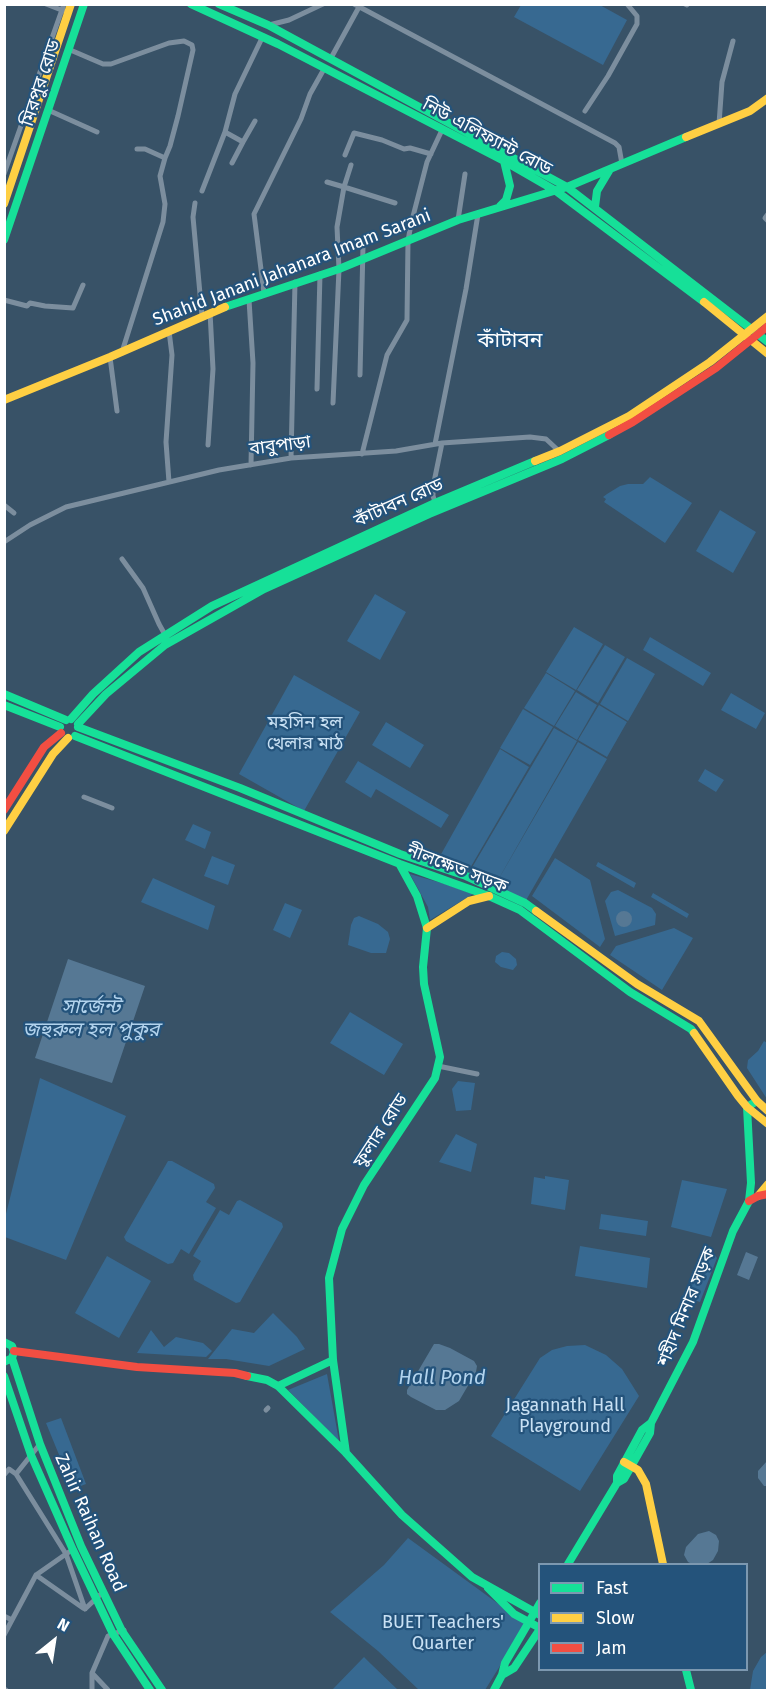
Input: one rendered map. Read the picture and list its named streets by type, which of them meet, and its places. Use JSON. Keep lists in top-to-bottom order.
{
  "streets": {
    "main road": [
      "মিরপুর রোড",
      "নিউ এলিফ্যান্ট রোড",
      "Shahid Janani Jahanara Imam Sarani",
      "কাঁটাবন রোড",
      "নীলক্ষেত সড়ক",
      "ফুলার রোড",
      "শহীদ মিনার সড়ক",
      "Zahir Raihan Road"
    ],
    "street": ["বাবুপাড়া"]
  },
  "crossings": [
    ["নিউ এলিফ্যান্ট রোড", "Shahid Janani Jahanara Imam Sarani"],
    ["নিউ এলিফ্যান্ট রোড", "কাঁটাবন রোড"],
    ["বাবুপাড়া", "কাঁটাবন রোড"],
    ["কাঁটাবন রোড", "নীলক্ষেত সড়ক"],
    ["নীলক্ষেত সড়ক", "ফুলার রোড"],
    ["নীলক্ষেত সড়ক", "শহীদ মিনার সড়ক"]
  ],
  "districts": ["কাঁটাবন"],
  "water": ["সার্জেন্ট জহুরুল হল পুকুর", "Hall Pond"],
  "parks": ["মহসিন হল খেলার মাঠ", "Jagannath Hall Playground", "BUET Teachers' Quarter"],
  "legend": ["Fast", "Slow", "Jam"],
  "north": "top right"
}
